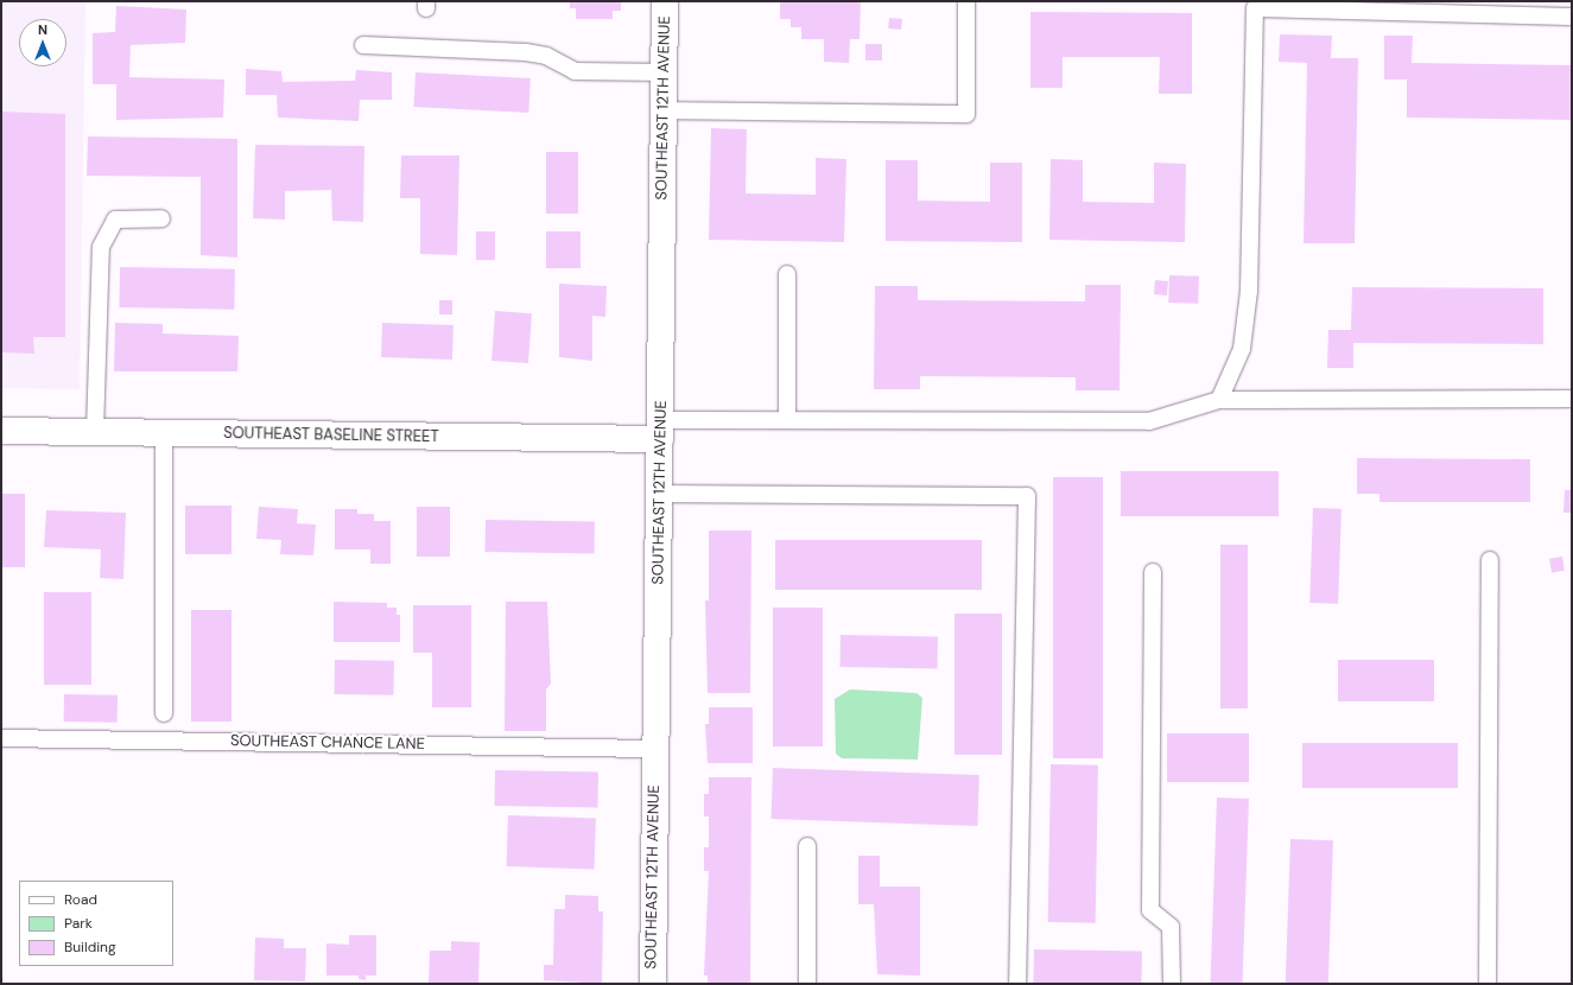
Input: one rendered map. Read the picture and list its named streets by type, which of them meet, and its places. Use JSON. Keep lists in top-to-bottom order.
{
  "streets": {
    "street": ["SOUTHEAST 12TH AVENUE", "SOUTHEAST BASELINE STREET"],
    "lane": ["SOUTHEAST CHANCE LANE"]
  },
  "crossings": [
    ["SOUTHEAST 12TH AVENUE", "SOUTHEAST BASELINE STREET"],
    ["SOUTHEAST 12TH AVENUE", "SOUTHEAST CHANCE LANE"]
  ],
  "legend": ["Road", "Park", "Building"],
  "north": "top"
}
